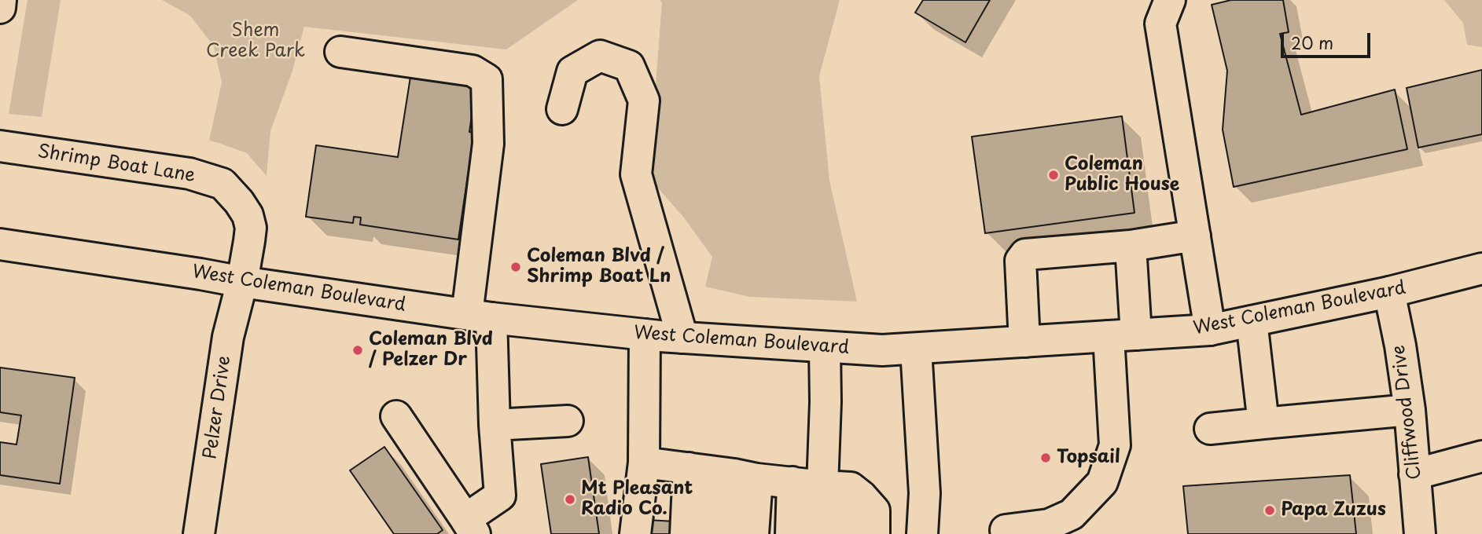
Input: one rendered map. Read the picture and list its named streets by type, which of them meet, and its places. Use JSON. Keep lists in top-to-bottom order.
{
  "streets": {
    "main road": [
      "Shrimp Boat Lane",
      "West Coleman Boulevard",
      "Pelzer Drive",
      "Cliffwood Drive"
    ]
  },
  "crossings": [
    ["Shrimp Boat Lane", "West Coleman Boulevard"],
    ["Shrimp Boat Lane", "Pelzer Drive"],
    ["West Coleman Boulevard", "Pelzer Drive"],
    ["West Coleman Boulevard", "Cliffwood Drive"]
  ],
  "parks": ["Shem Creek Park"],
  "places": [
    "Coleman Public House",
    "Coleman Blvd / Shrimp Boat Ln",
    "Coleman Blvd / Pelzer Dr",
    "Topsail",
    "Mt Pleasant Radio Co.",
    "Papa Zuzus"
  ],
  "scale_bar": "20 m"
}
